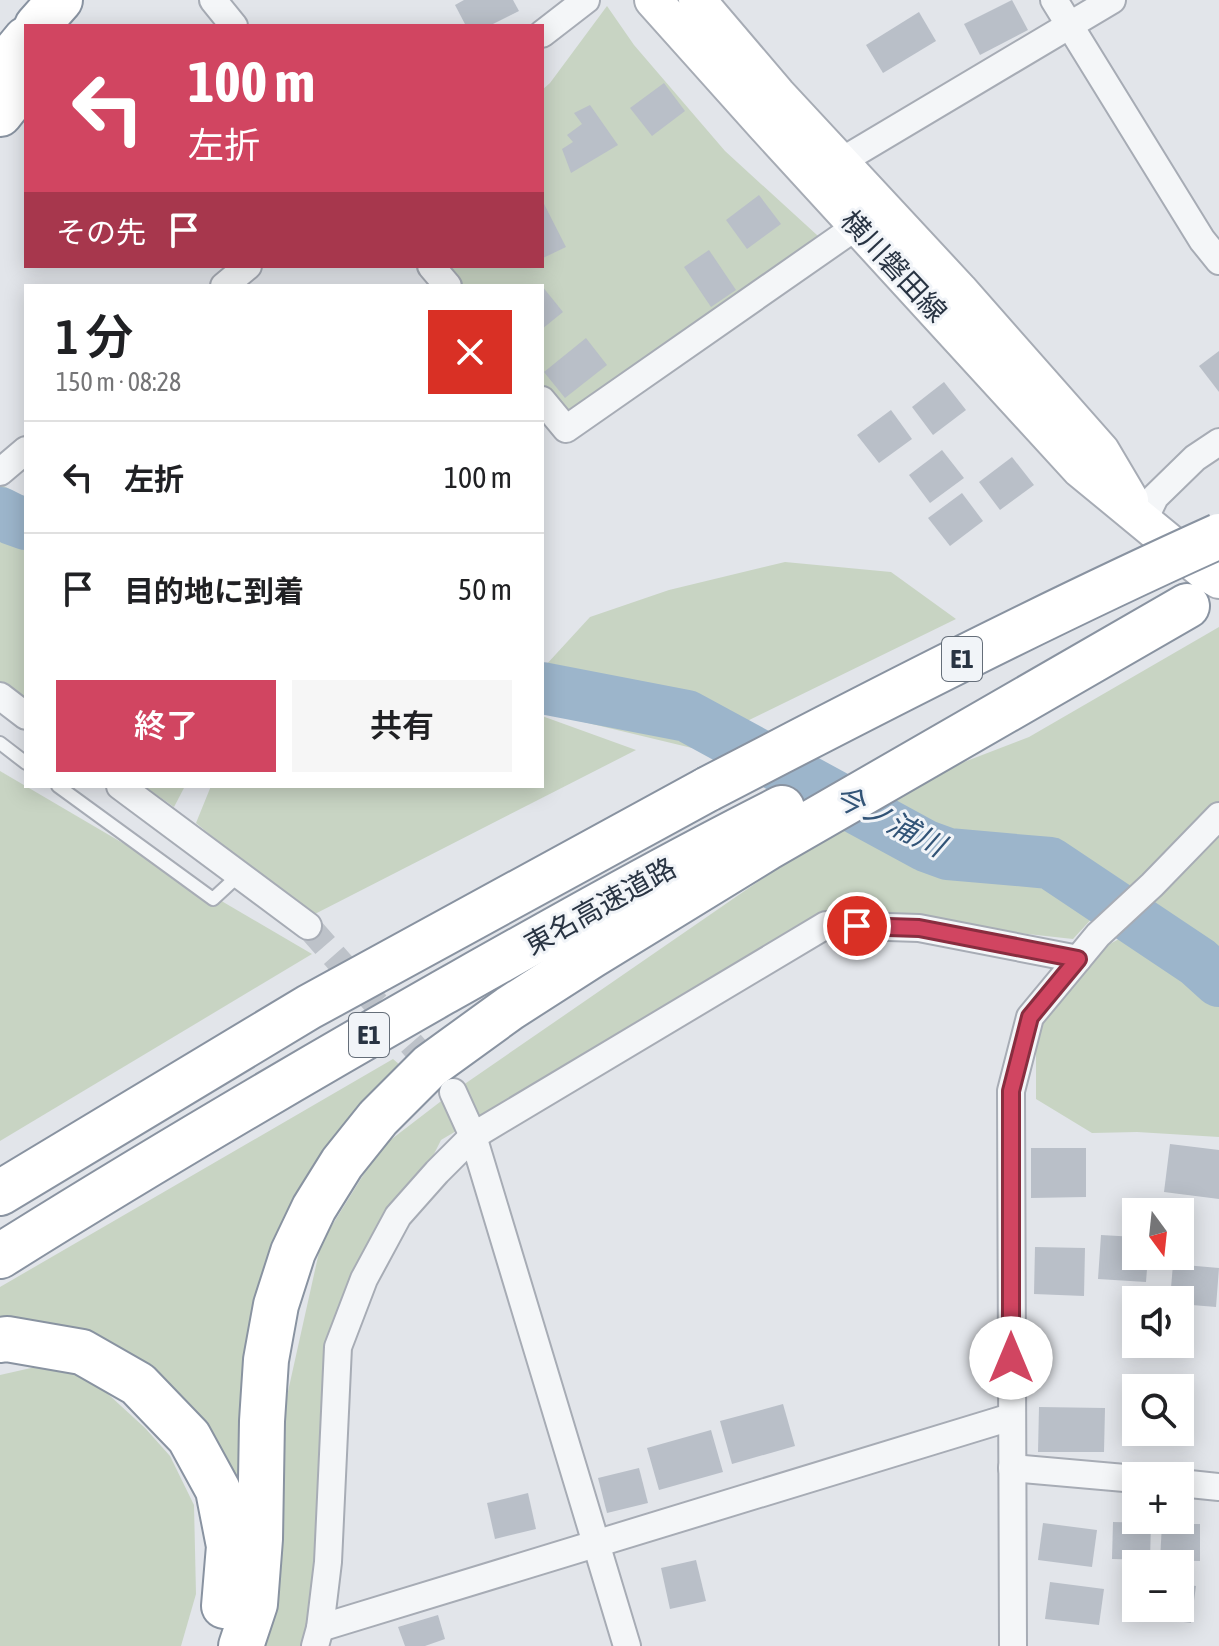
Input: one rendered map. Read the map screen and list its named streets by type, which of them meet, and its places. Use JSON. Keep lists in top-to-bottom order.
{
  "streets": {
    "highway": ["E1", "東名高速道路"],
    "main road": ["横川磐田線"]
  },
  "water": ["今ノ浦川"],
  "north": "bottom",
  "page": {
    "turn": ["100 m", "左折"],
    "then": "その先",
    "heading": ["1 分", "150 m · 08:28"],
    "list": [
      {
        "name": "左折",
        "value": "100 m"
      },
      {
        "name": "目的地に到着",
        "value": "50 m"
      }
    ],
    "buttons": ["終了", "共有"],
    "map_buttons": ["+", "−"]
  }
}
